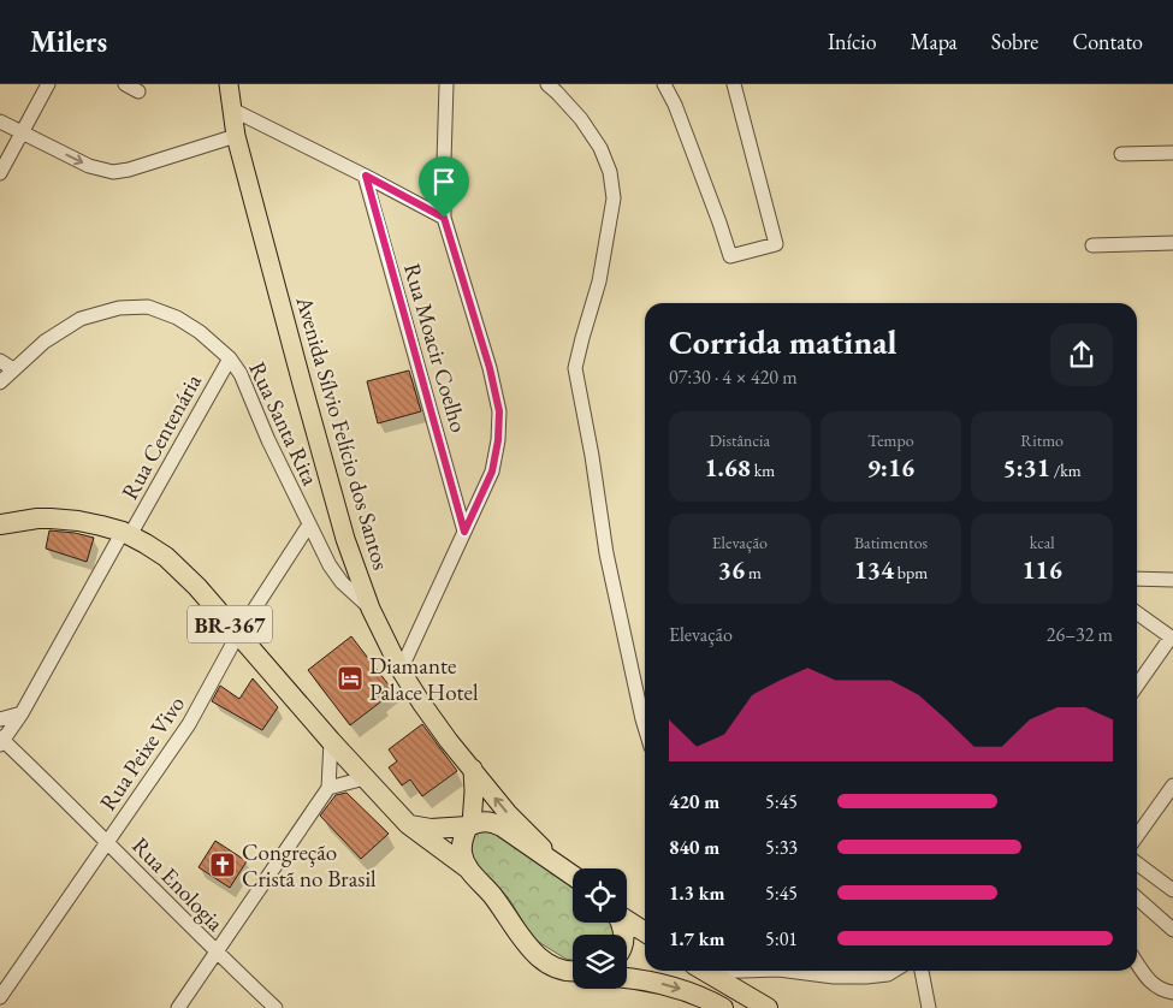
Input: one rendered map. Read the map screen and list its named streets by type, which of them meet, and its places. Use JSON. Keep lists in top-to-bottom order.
{
  "streets": {
    "highway": ["BR-367"],
    "main road": ["Avenida Sílvio Felício dos Santos"],
    "street": [
      "Rua Moacir Coelho",
      "Rua Santa Rita",
      "Rua Centenária",
      "Rua Peixe Vivo",
      "Rua Enologia"
    ]
  },
  "crossings": [
    ["Rua Santa Rita", "Avenida Sílvio Felício dos Santos"],
    ["Rua Santa Rita", "Rua Centenária"],
    ["Rua Santa Rita", "Rua Peixe Vivo"],
    ["Rua Centenária", "BR-367"],
    ["Rua Centenária", "Rua Enologia"],
    ["BR-367", "Rua Peixe Vivo"],
    ["Rua Peixe Vivo", "Rua Enologia"]
  ],
  "places": {
    "hotel": ["Diamante Palace Hotel"],
    "church": ["Congreção Cristã no Brasil"]
  },
  "page": {
    "header": "Milers",
    "nav": [
      "Início",
      "Mapa",
      "Sobre",
      "Contato"
    ],
    "heading": ["Corrida matinal", "07:30 · 4 × 420 m"],
    "stats": [
      ["Distância", "1.68 km"],
      ["Tempo", "9:16"],
      ["Ritmo", "5:31 /km"],
      ["Elevação", "36 m"],
      ["Batimentos", "134 bpm"],
      ["kcal", "116"]
    ],
    "chart": ["Elevação", "26–32 m"],
    "list": [
      {
        "name": "420 m",
        "note": "5:45"
      },
      {
        "name": "840 m",
        "note": "5:33"
      },
      {
        "name": "1.3 km",
        "note": "5:45"
      },
      {
        "name": "1.7 km",
        "note": "5:01"
      }
    ]
  }
}
